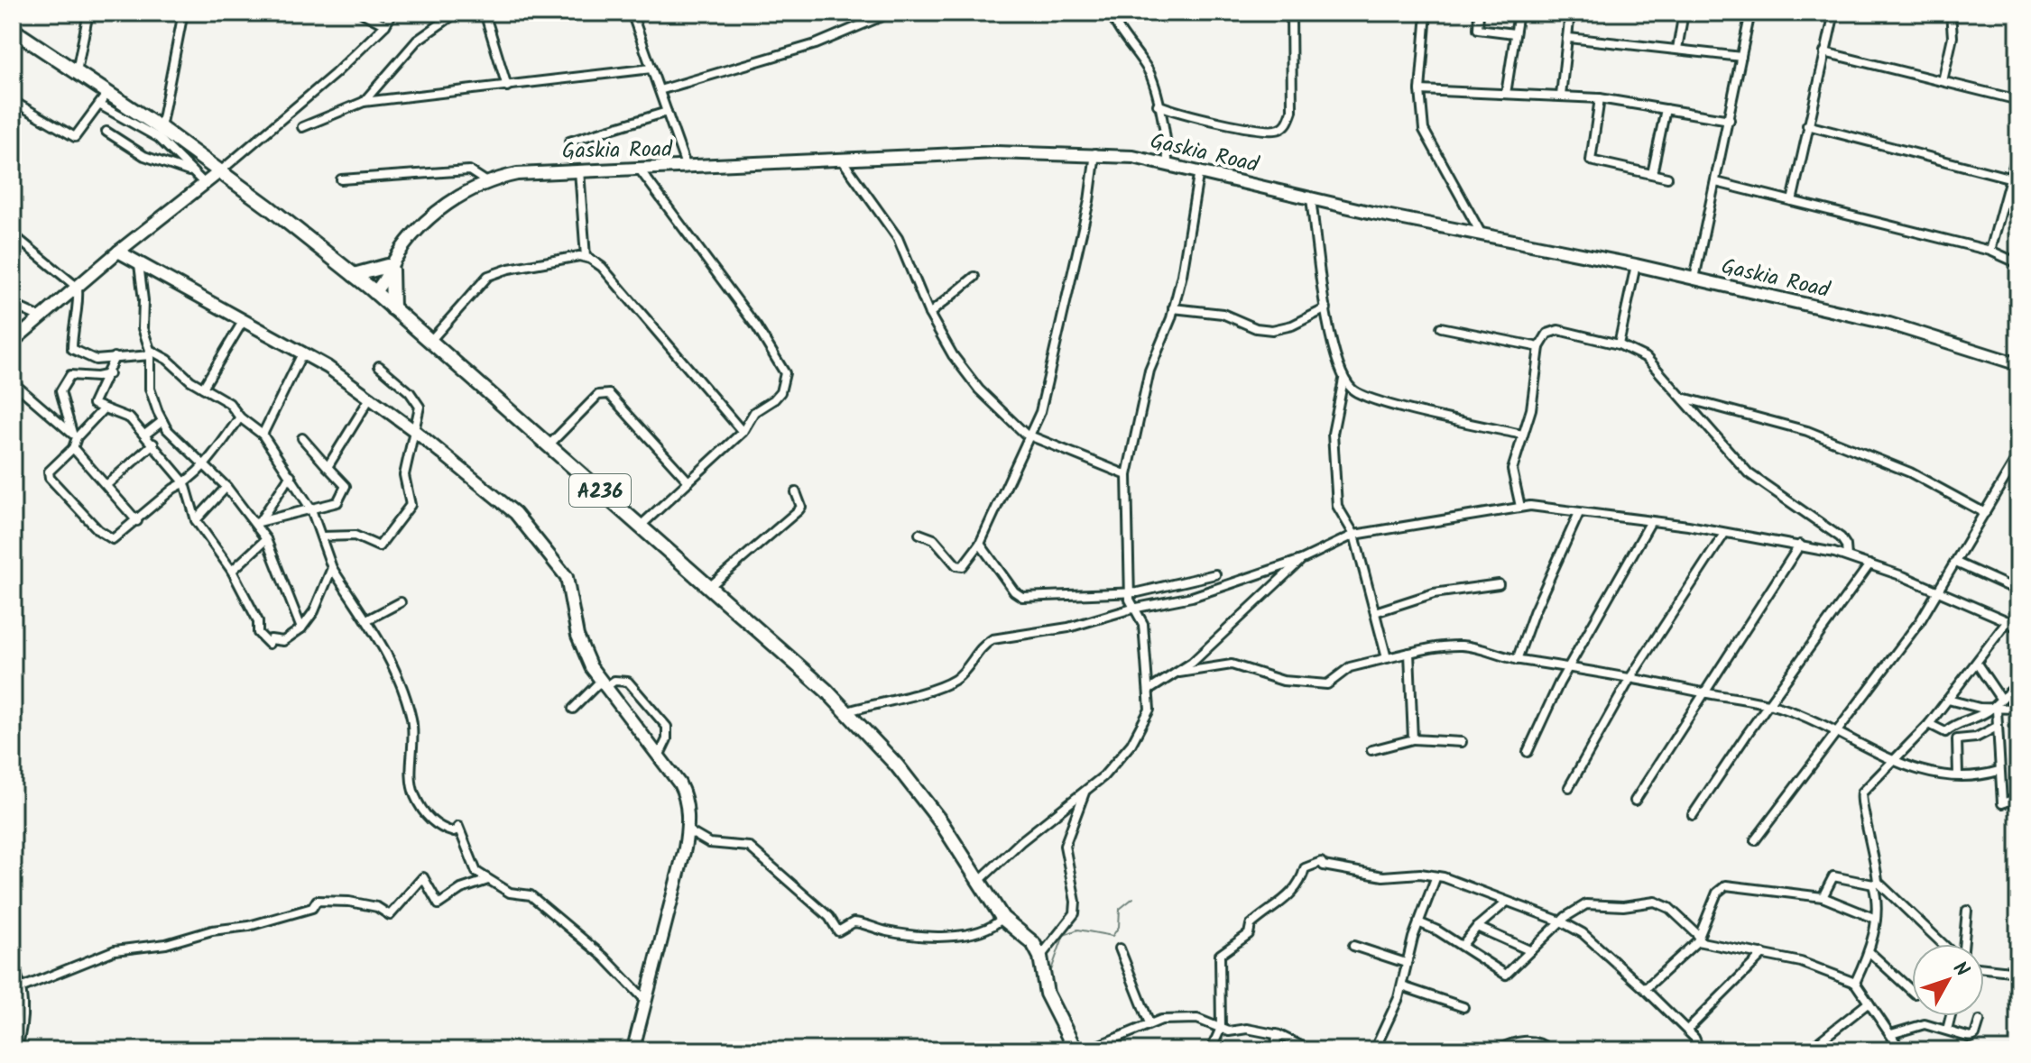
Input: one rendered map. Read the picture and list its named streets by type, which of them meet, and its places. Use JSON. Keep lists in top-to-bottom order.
{
  "streets": {
    "highway": ["A236"],
    "main road": ["Gaskia Road"]
  },
  "crossings": [
    ["Gaskia Road", "A236"]
  ],
  "north": "top right"
}
